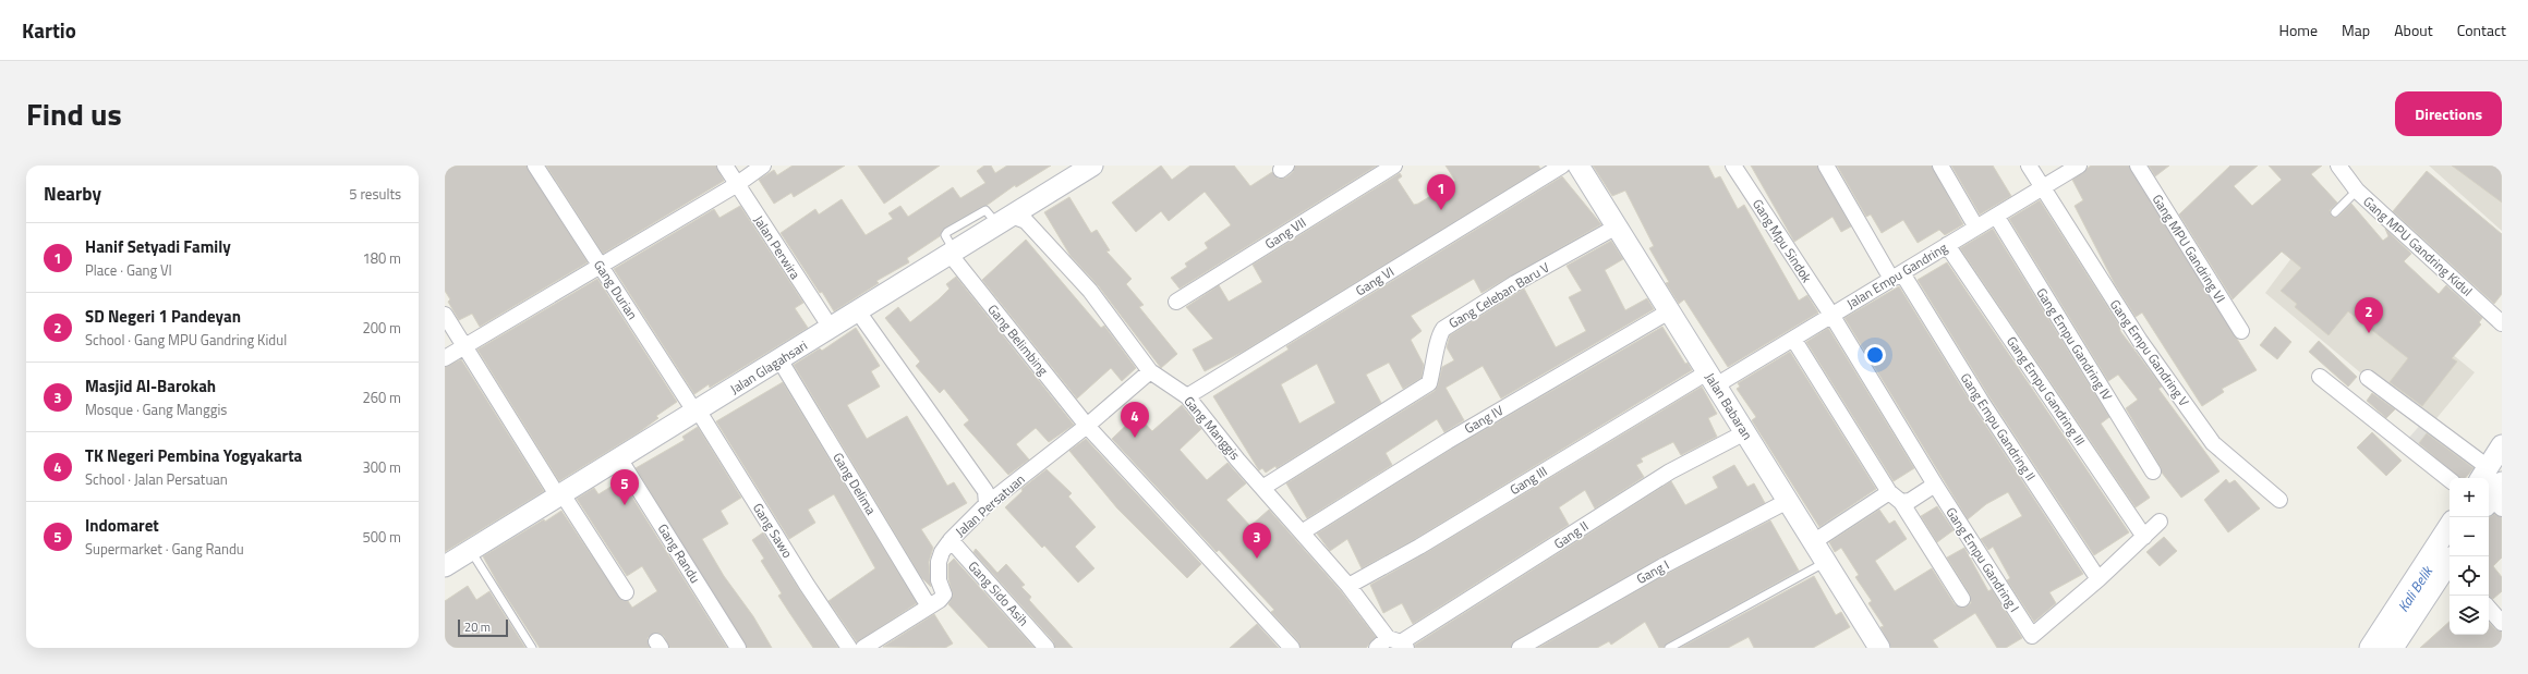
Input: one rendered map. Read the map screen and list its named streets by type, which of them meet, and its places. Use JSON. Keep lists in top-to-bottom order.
{
  "streets": {
    "street": [
      "Gang VII",
      "Gang Mpu Sindok",
      "Gang MPU Gandring Kidul",
      "Jalan Perwira",
      "Gang MPU Gandring VI",
      "Jalan Empu Gandring",
      "Gang VI",
      "Gang Durian",
      "Gang Celeban Baru V",
      "Gang Belimbing",
      "Gang Empu Gandring IV",
      "Gang Empu Gandring V",
      "Jalan Glagahsari",
      "Gang Empu Gandring III",
      "Jalan Babaran",
      "Gang IV",
      "Gang Empu Gandring II",
      "Gang Manggis",
      "Gang III",
      "Gang Delima",
      "Jalan Persatuan",
      "Gang Sawo",
      "Gang II",
      "Gang Randu",
      "Gang Empu Gandring I",
      "Gang I",
      "Gang Sido Asih"
    ]
  },
  "crossings": [
    ["Gang Mpu Sindok", "Jalan Empu Gandring"],
    ["Gang Mpu Sindok", "Gang Empu Gandring I"],
    ["Jalan Perwira", "Jalan Glagahsari"],
    ["Jalan Empu Gandring", "Gang Empu Gandring IV"],
    ["Jalan Empu Gandring", "Gang Empu Gandring V"],
    ["Jalan Empu Gandring", "Gang Empu Gandring III"],
    ["Jalan Empu Gandring", "Jalan Babaran"],
    ["Jalan Empu Gandring", "Gang Empu Gandring II"],
    ["Jalan Empu Gandring", "Gang III"],
    ["Jalan Empu Gandring", "Gang Empu Gandring I"],
    ["Gang VI", "Gang Manggis"],
    ["Gang Durian", "Jalan Glagahsari"],
    ["Gang Durian", "Gang Sawo"],
    ["Gang Celeban Baru V", "Jalan Babaran"],
    ["Gang Celeban Baru V", "Gang Manggis"],
    ["Gang Belimbing", "Jalan Glagahsari"],
    ["Gang Belimbing", "Jalan Persatuan"],
    ["Jalan Glagahsari", "Gang Manggis"],
    ["Jalan Glagahsari", "Gang Delima"],
    ["Jalan Glagahsari", "Gang Sawo"],
    ["Jalan Glagahsari", "Gang Randu"],
    ["Jalan Babaran", "Gang IV"],
    ["Jalan Babaran", "Gang III"],
    ["Jalan Babaran", "Gang II"],
    ["Jalan Babaran", "Gang I"],
    ["Gang IV", "Gang Manggis"],
    ["Gang Empu Gandring II", "Gang Empu Gandring I"],
    ["Gang Manggis", "Gang III"],
    ["Gang Manggis", "Jalan Persatuan"],
    ["Gang Manggis", "Gang II"],
    ["Gang Delima", "Jalan Persatuan"],
    ["Jalan Persatuan", "Gang Sido Asih"]
  ],
  "water": ["Kali Belik"],
  "scale_bar": "20 m",
  "page": {
    "header": "Kartio",
    "nav": [
      "Home",
      "Map",
      "About",
      "Contact"
    ],
    "title": "Find us",
    "buttons": "Directions",
    "heading": ["Nearby", "5 results"],
    "pins": [
      "1",
      "2",
      "4",
      "5",
      "3"
    ],
    "list": [
      {
        "mark": "1",
        "name": "Hanif Setyadi Family",
        "note": "Place · Gang VI",
        "value": "180 m"
      },
      {
        "mark": "2",
        "name": "SD Negeri 1 Pandeyan",
        "note": "School · Gang MPU Gandring Kidul",
        "value": "200 m"
      },
      {
        "mark": "3",
        "name": "Masjid Al-Barokah",
        "note": "Mosque · Gang Manggis",
        "value": "260 m"
      },
      {
        "mark": "4",
        "name": "TK Negeri Pembina Yogyakarta",
        "note": "School · Jalan Persatuan",
        "value": "300 m"
      },
      {
        "mark": "5",
        "name": "Indomaret",
        "note": "Supermarket · Gang Randu",
        "value": "500 m"
      }
    ],
    "map_buttons": ["+", "−"],
    "scale": "20 m"
  }
}
